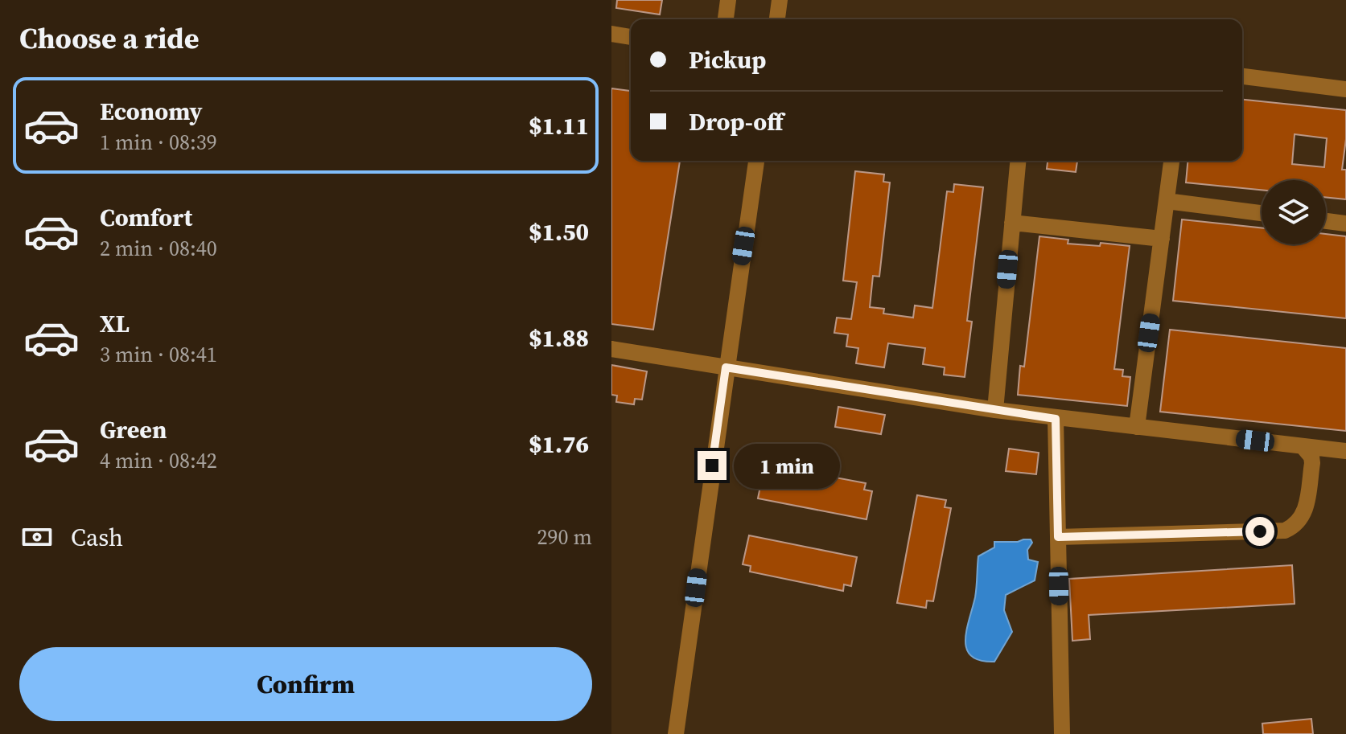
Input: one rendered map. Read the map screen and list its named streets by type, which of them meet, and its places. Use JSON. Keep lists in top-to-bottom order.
{
  "page": {
    "heading": "Choose a ride",
    "banner": ["Pickup", "Drop-off"],
    "list": [
      {
        "name": "Economy",
        "note": "1 min · 08:39",
        "value": "$1.11"
      },
      {
        "name": "Comfort",
        "note": "2 min · 08:40",
        "value": "$1.50"
      },
      {
        "name": "XL",
        "note": "3 min · 08:41",
        "value": "$1.88"
      },
      {
        "name": "Green",
        "note": "4 min · 08:42",
        "value": "$1.76"
      }
    ],
    "bubble": "1 min",
    "pay": ["Cash", "290 m"],
    "buttons": "Confirm"
  }
}
